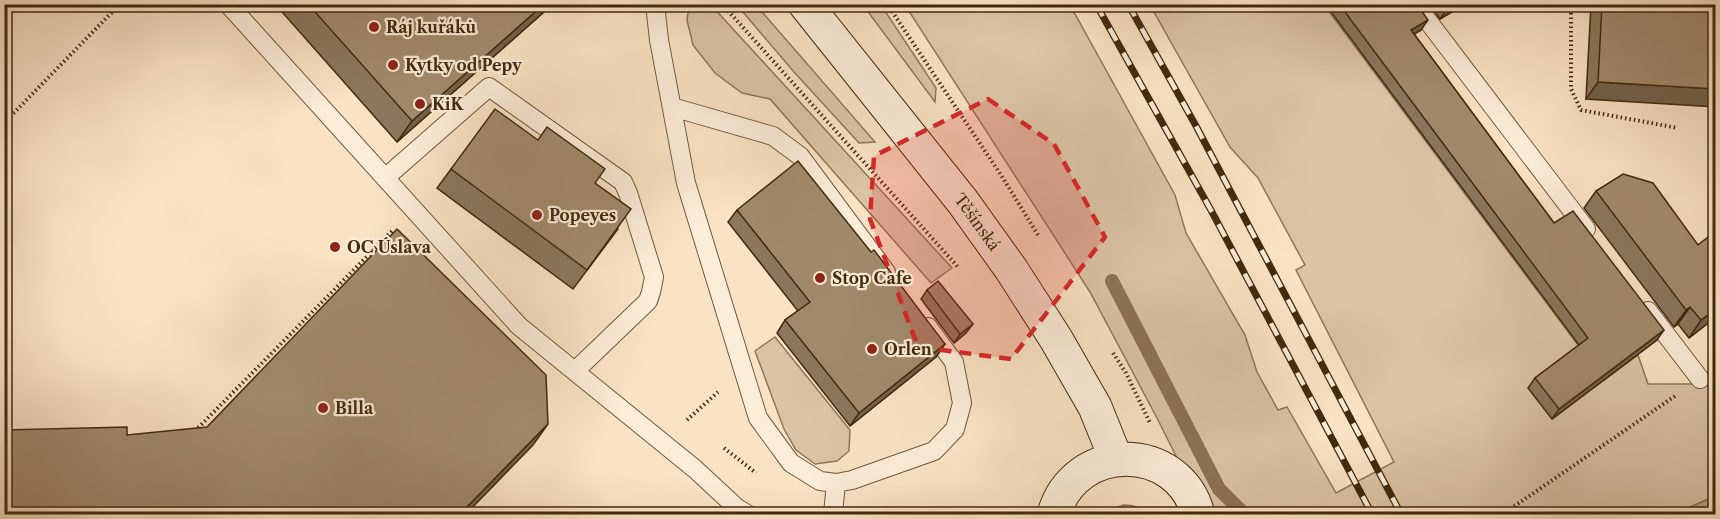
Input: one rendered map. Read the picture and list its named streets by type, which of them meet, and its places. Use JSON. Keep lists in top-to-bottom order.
{
  "streets": {
    "street": ["Těšínská"]
  },
  "places": [
    "Ráj kuřáků",
    "Kytky od Pepy",
    "KiK",
    "Popeyes",
    "OC Úslava",
    "Stop Cafe",
    "Orlen",
    "Billa"
  ]
}
